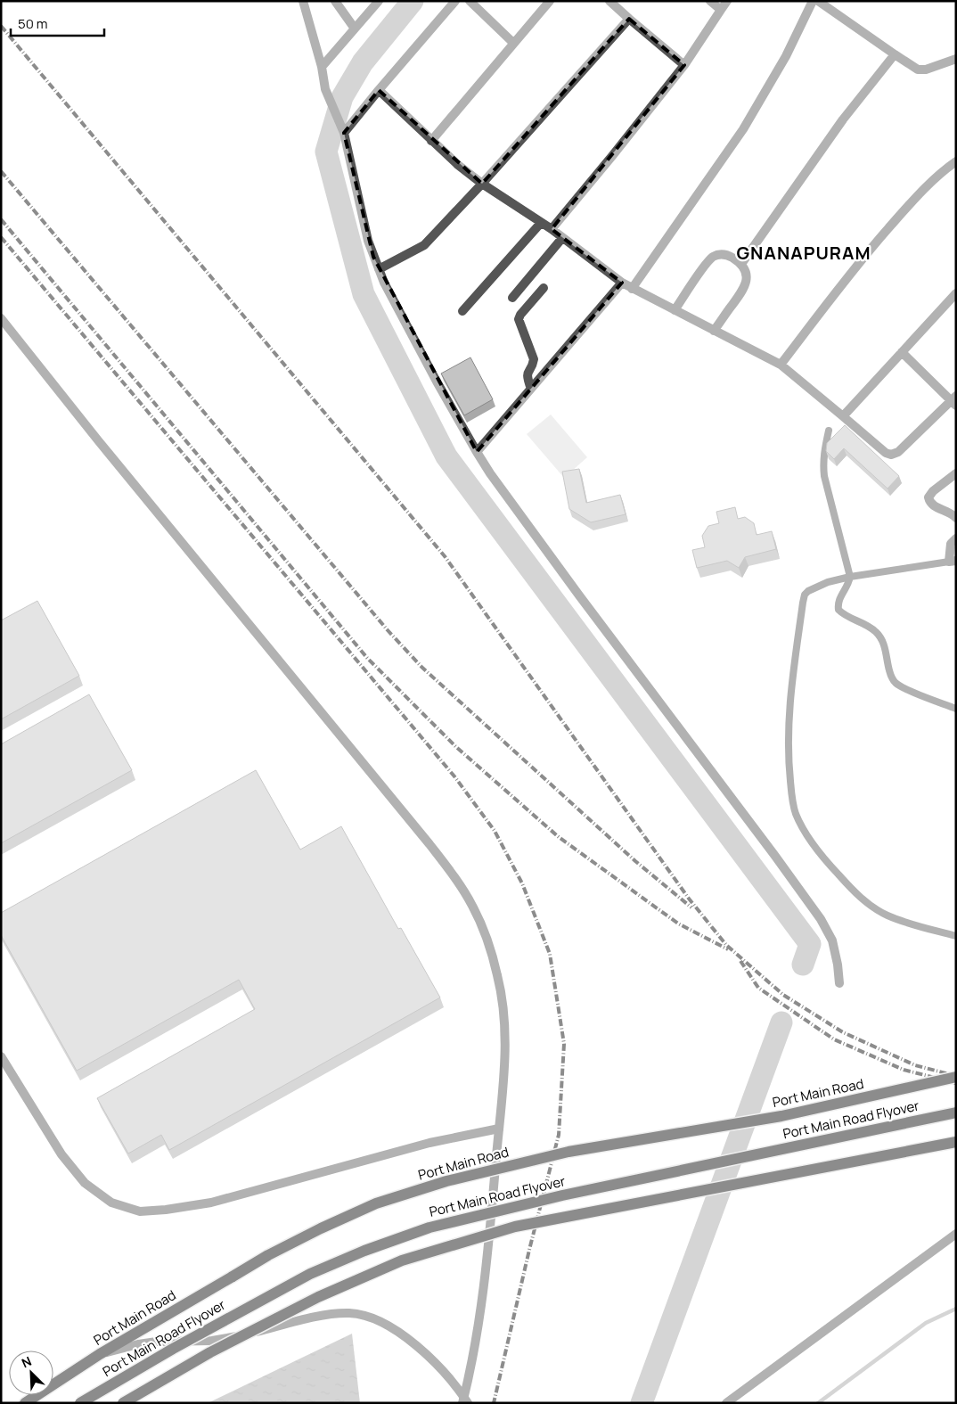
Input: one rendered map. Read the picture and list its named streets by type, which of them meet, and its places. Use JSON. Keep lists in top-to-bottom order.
{
  "streets": {
    "main road": ["Port Main Road", "Port Main Road Flyover"]
  },
  "districts": ["GNANAPURAM"],
  "scale_bar": "50 m",
  "north": "top left"
}
